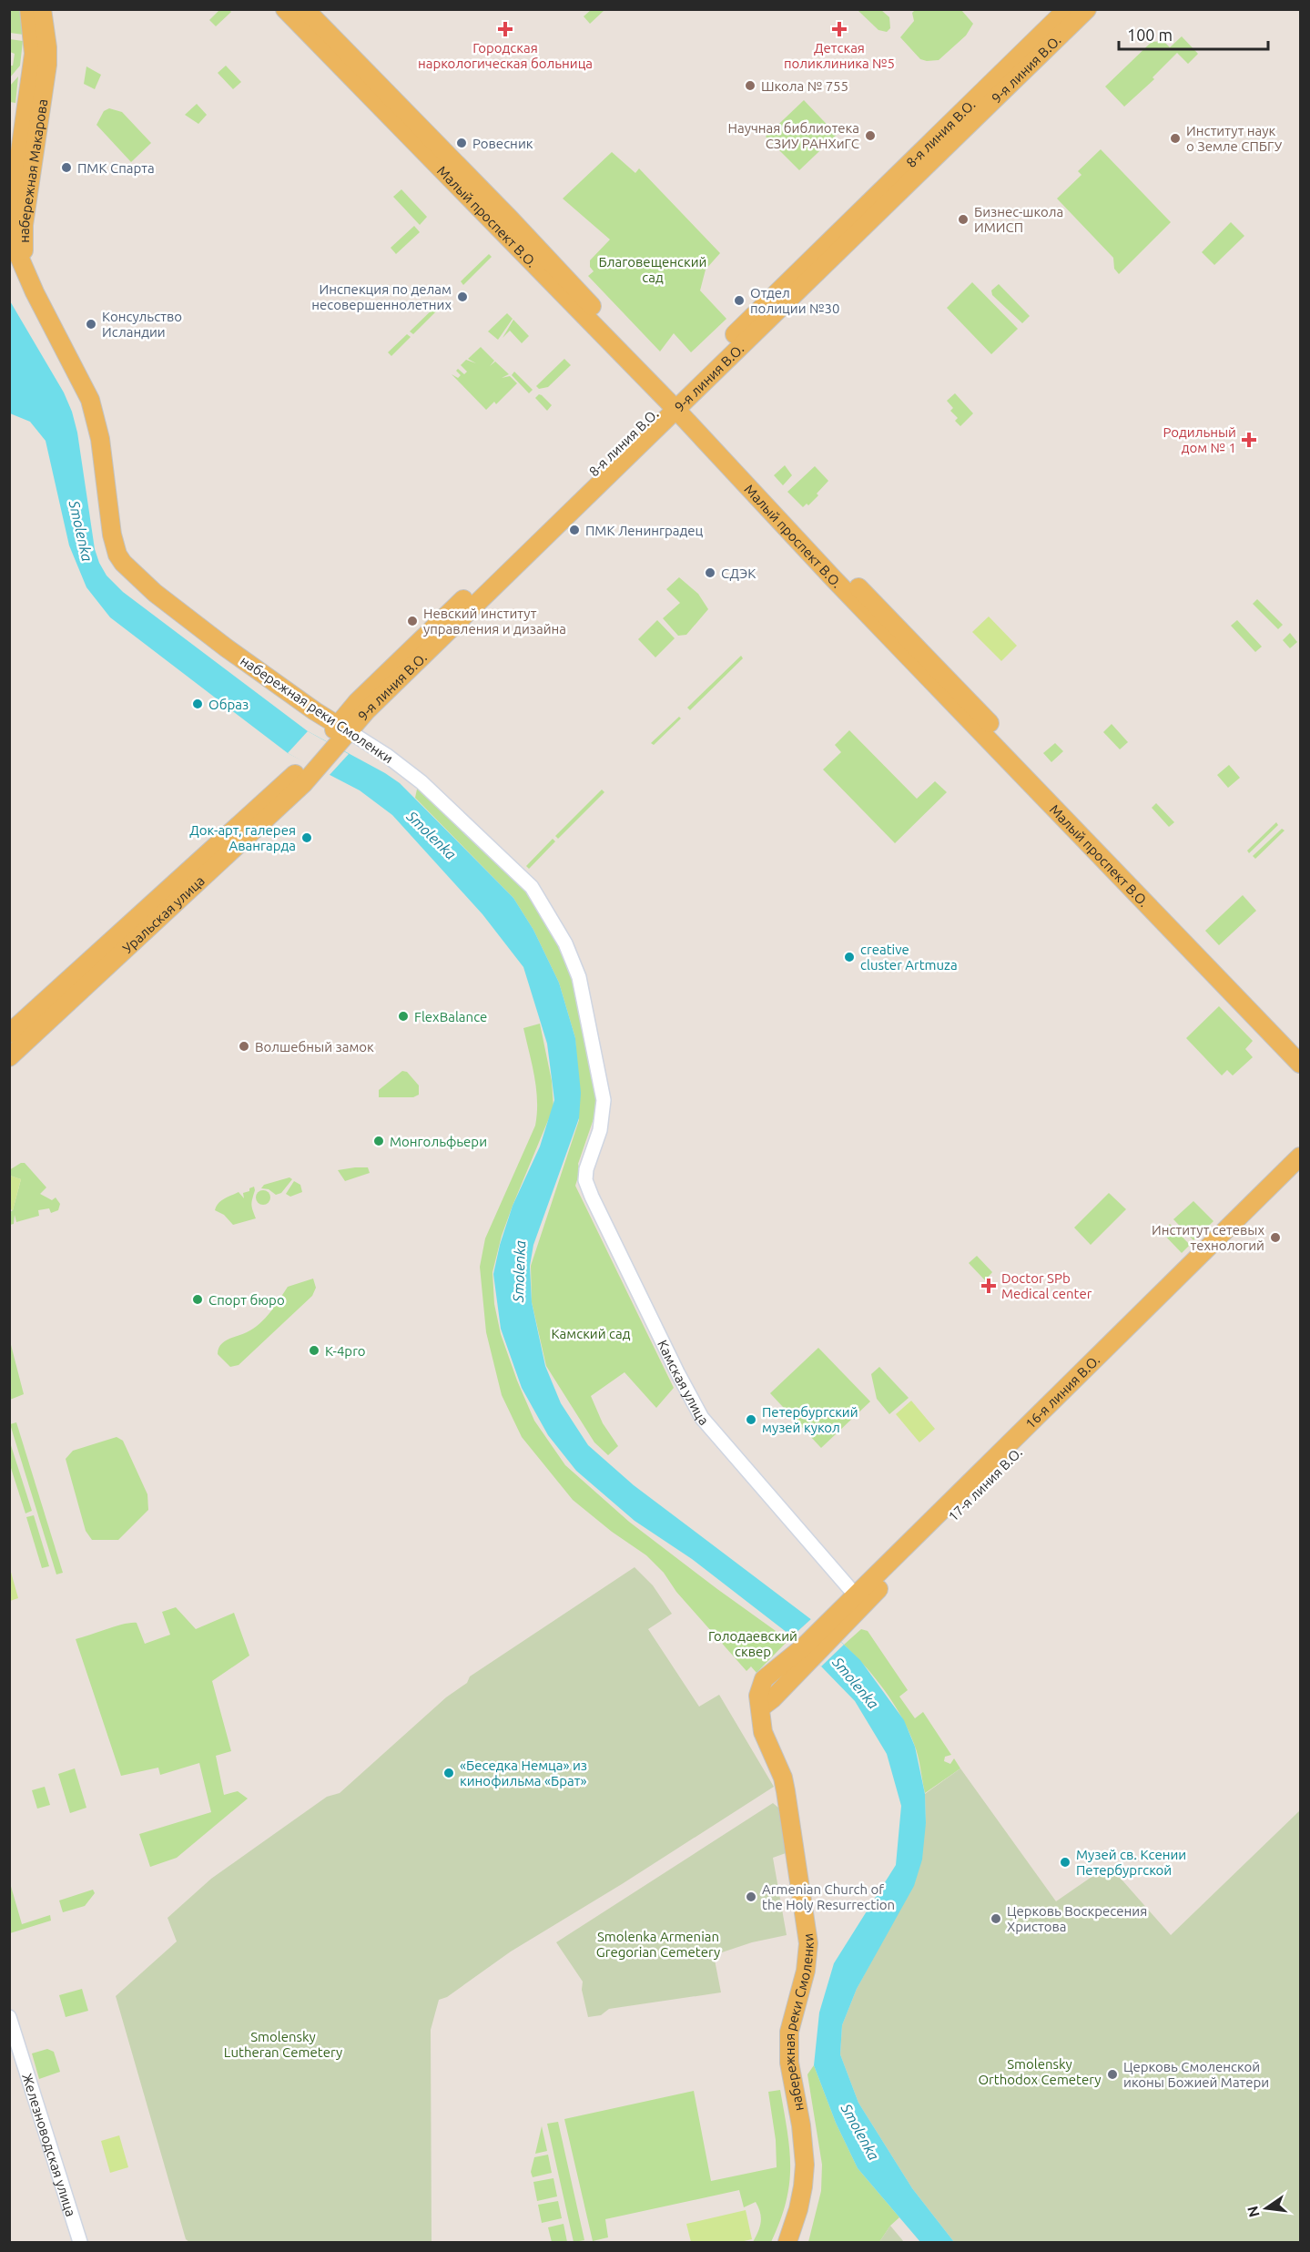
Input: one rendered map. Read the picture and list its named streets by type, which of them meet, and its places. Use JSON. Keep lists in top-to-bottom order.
{
  "streets": {
    "main road": [
      "9-я линия В.О.",
      "8-я линия В.О.",
      "набережная Макарова",
      "Малый проспект В.О.",
      "набережная реки Смоленки",
      "Уральская улица",
      "16-я линия В.О.",
      "17-я линия В.О."
    ],
    "street": ["Камская улица", "Железноводская улица"]
  },
  "crossings": [
    ["9-я линия В.О.", "8-я линия В.О."],
    ["9-я линия В.О.", "Малый проспект В.О."],
    ["8-я линия В.О.", "Малый проспект В.О."],
    ["8-я линия В.О.", "набережная реки Смоленки"],
    ["8-я линия В.О.", "Уральская улица"],
    ["набережная Макарова", "набережная реки Смоленки"],
    ["набережная реки Смоленки", "Камская улица"],
    ["набережная реки Смоленки", "16-я линия В.О."],
    ["Камская улица", "16-я линия В.О."],
    ["Камская улица", "17-я линия В.О."],
    ["16-я линия В.О.", "17-я линия В.О."]
  ],
  "water": ["Smolenka"],
  "parks": [
    "Благовещенский сад",
    "Камский сад",
    "Голодаевский сквер",
    "Smolenka Armenian Gregorian Cemetery",
    "Smolensky Lutheran Cemetery",
    "Smolensky Orthodox Cemetery"
  ],
  "places": {
    "health": [
      "Городская наркологическая больница",
      "Детская поликлиника №5",
      "Родильный дом № 1",
      "Doctor SPb Medical center"
    ],
    "other": [
      "Школа № 755",
      "Научная библиотека СЗИУ РАНХиГС",
      "Институт наук о Земле СПБГУ",
      "Ровесник",
      "ПМК Спарта",
      "Бизнес-школа ИМИСП",
      "Инспекция по делам несовершеннолетних",
      "Отдел полиции №30",
      "Консульство Исландии",
      "ПМК Ленинградец",
      "СДЭК",
      "Невский институт управления и дизайна",
      "Образ",
      "Док-арт, галерея Авангарда",
      "creative cluster Artmuza",
      "FlexBalance",
      "Волшебный замок",
      "Монгольфьери",
      "Институт сетевых технологий",
      "Спорт бюро",
      "K-4pro",
      "Петербургский музей кукол",
      "«Беседка Немца» из кинофильма «Брат»",
      "Музей св. Ксении Петербургской",
      "Armenian Church of the Holy Resurrection",
      "Церковь Воскресения Христова",
      "Церковь Смоленской иконы Божией Матери"
    ]
  },
  "scale_bar": "100 m",
  "north": "left"
}
